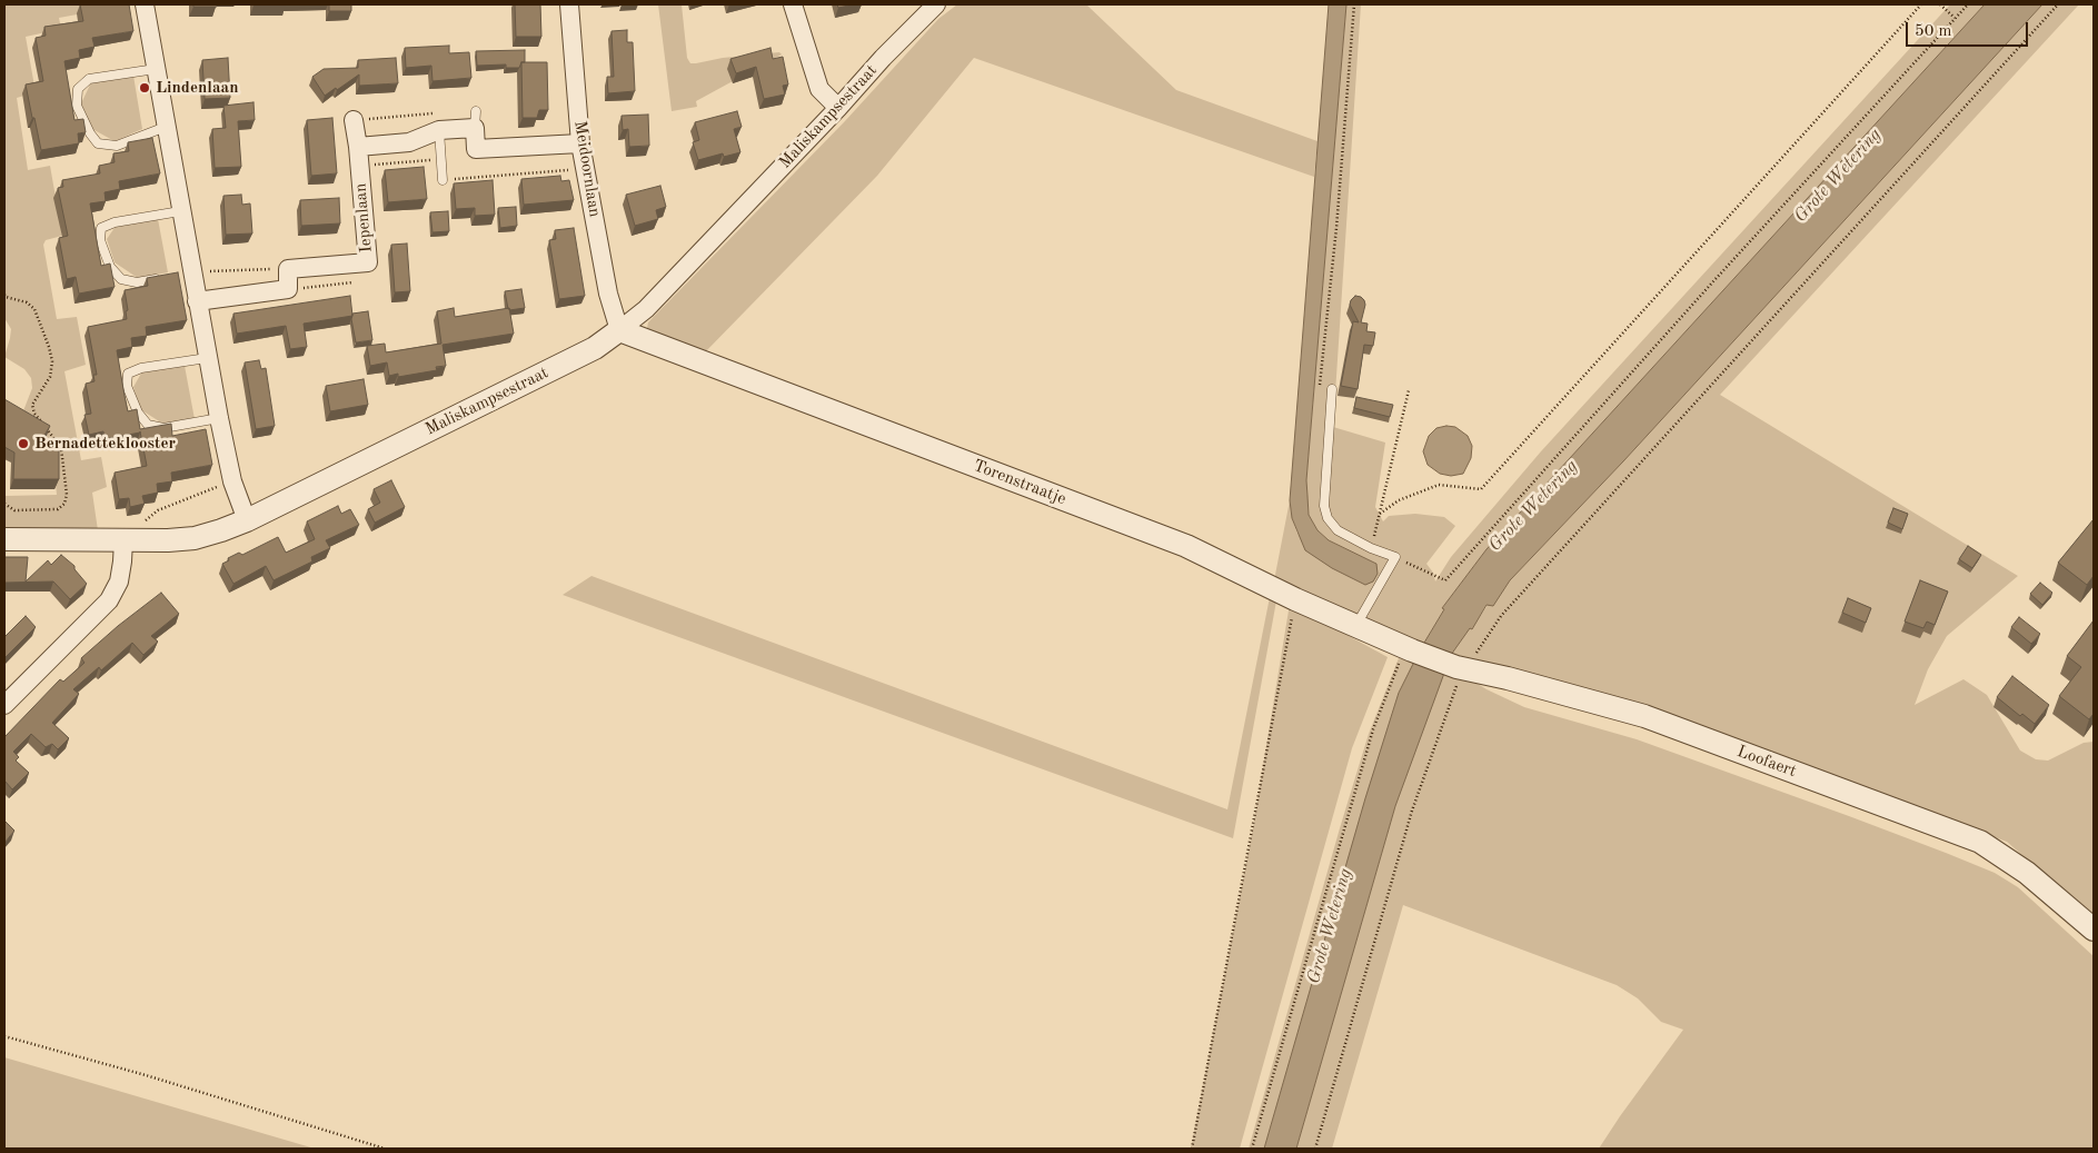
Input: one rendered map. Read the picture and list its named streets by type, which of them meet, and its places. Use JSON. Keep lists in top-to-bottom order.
{
  "streets": {
    "street": [
      "Maliskampsestraat",
      "Meidoornlaan",
      "Iepenlaan",
      "Torenstraatje",
      "Loofaert"
    ]
  },
  "crossings": [
    ["Maliskampsestraat", "Meidoornlaan"],
    ["Maliskampsestraat", "Torenstraatje"],
    ["Meidoornlaan", "Torenstraatje"],
    ["Torenstraatje", "Loofaert"]
  ],
  "water": ["Grote Wetering"],
  "places": ["Lindenlaan", "Bernadetteklooster"],
  "scale_bar": "50 m"
}
